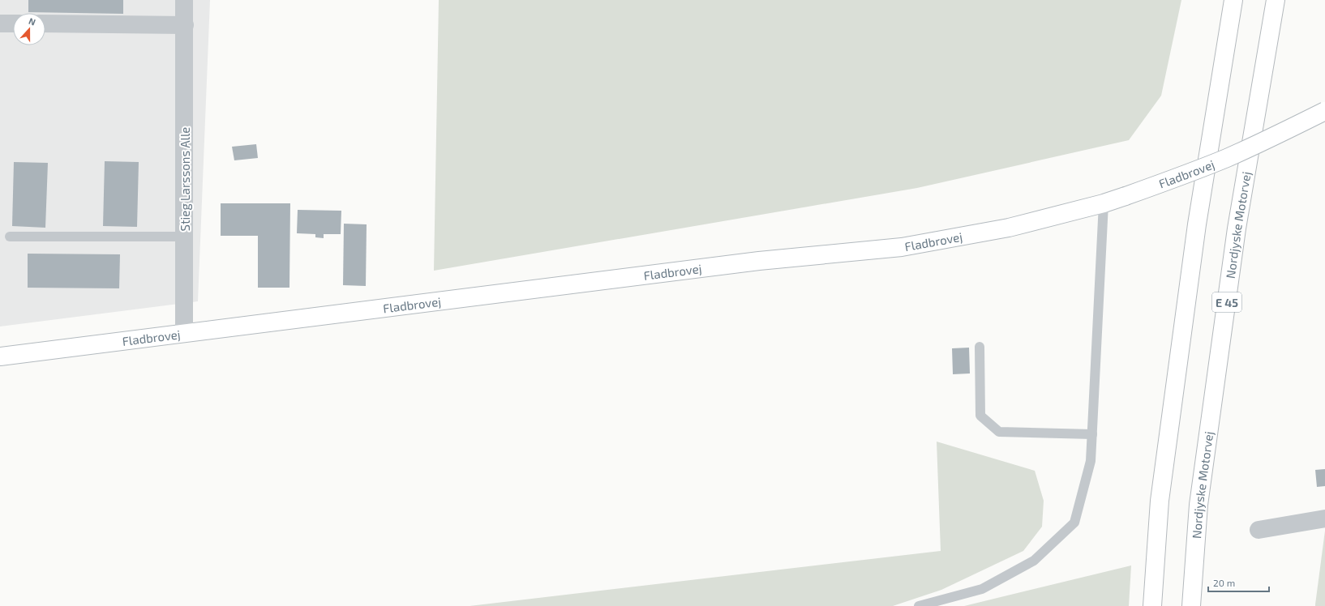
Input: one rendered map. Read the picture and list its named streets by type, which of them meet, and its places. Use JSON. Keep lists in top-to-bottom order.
{
  "streets": {
    "main road": ["Fladbrovej", "Nordjyske Motorvej", "E 45"],
    "street": ["Stieg Larssons Alle"]
  },
  "crossings": [
    ["Fladbrovej", "Stieg Larssons Alle"]
  ],
  "scale_bar": "20 m",
  "north": "top"
}
